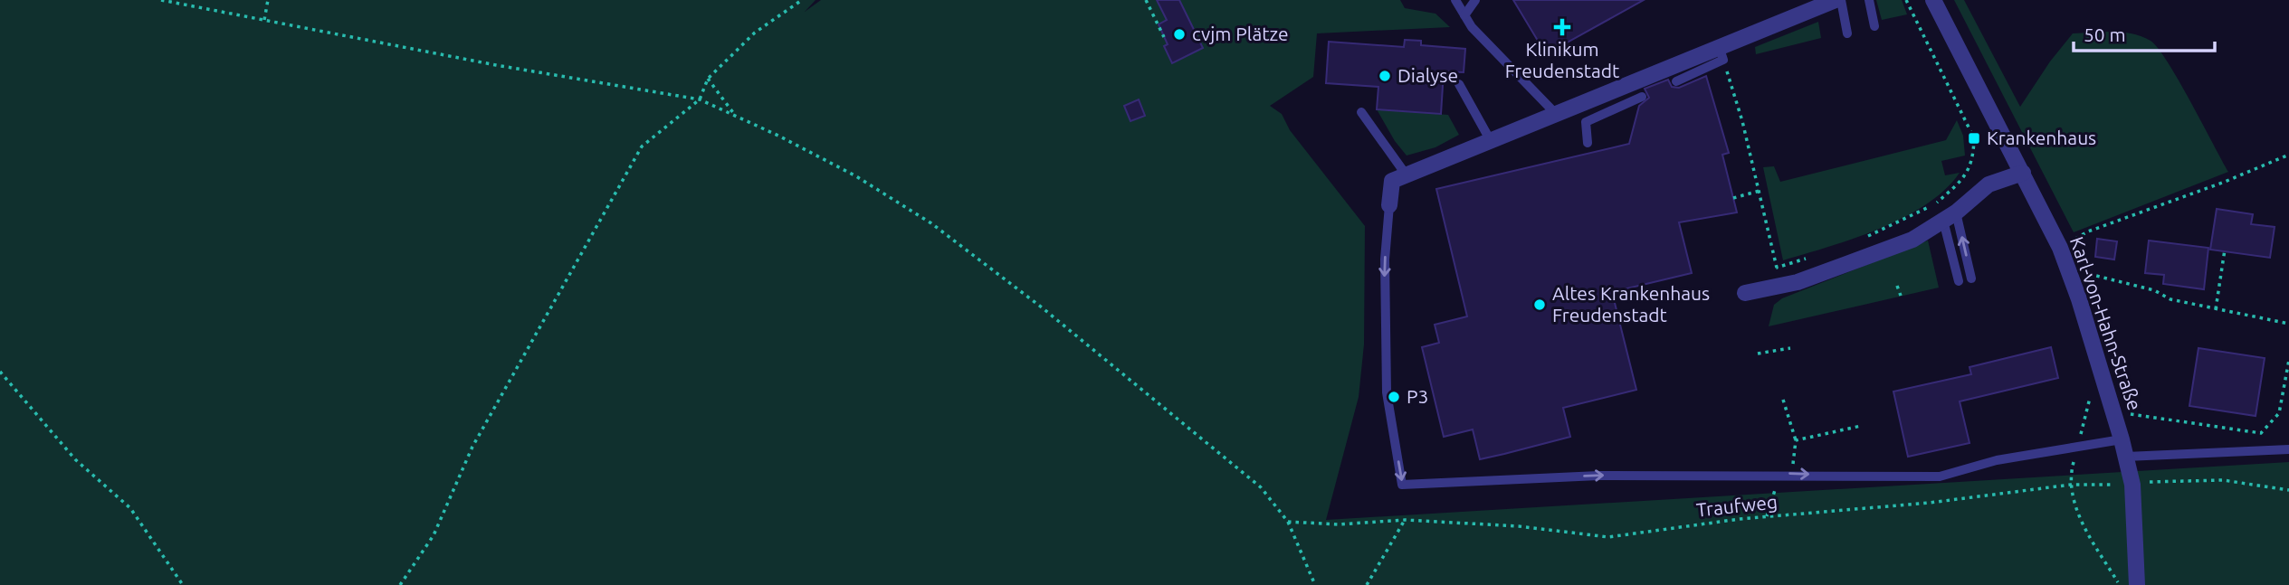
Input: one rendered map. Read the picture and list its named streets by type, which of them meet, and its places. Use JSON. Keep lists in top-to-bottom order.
{
  "streets": {
    "street": ["Karl-von-Hahn-Straße"],
    "path": ["Traufweg"]
  },
  "crossings": [
    ["Karl-von-Hahn-Straße", "Traufweg"]
  ],
  "places": {
    "health": ["Klinikum Freudenstadt"],
    "other": [
      "cvjm Plätze",
      "Dialyse",
      "Altes Krankenhaus Freudenstadt",
      "P3"
    ],
    "transit": ["Krankenhaus"]
  },
  "scale_bar": "50 m"
}
